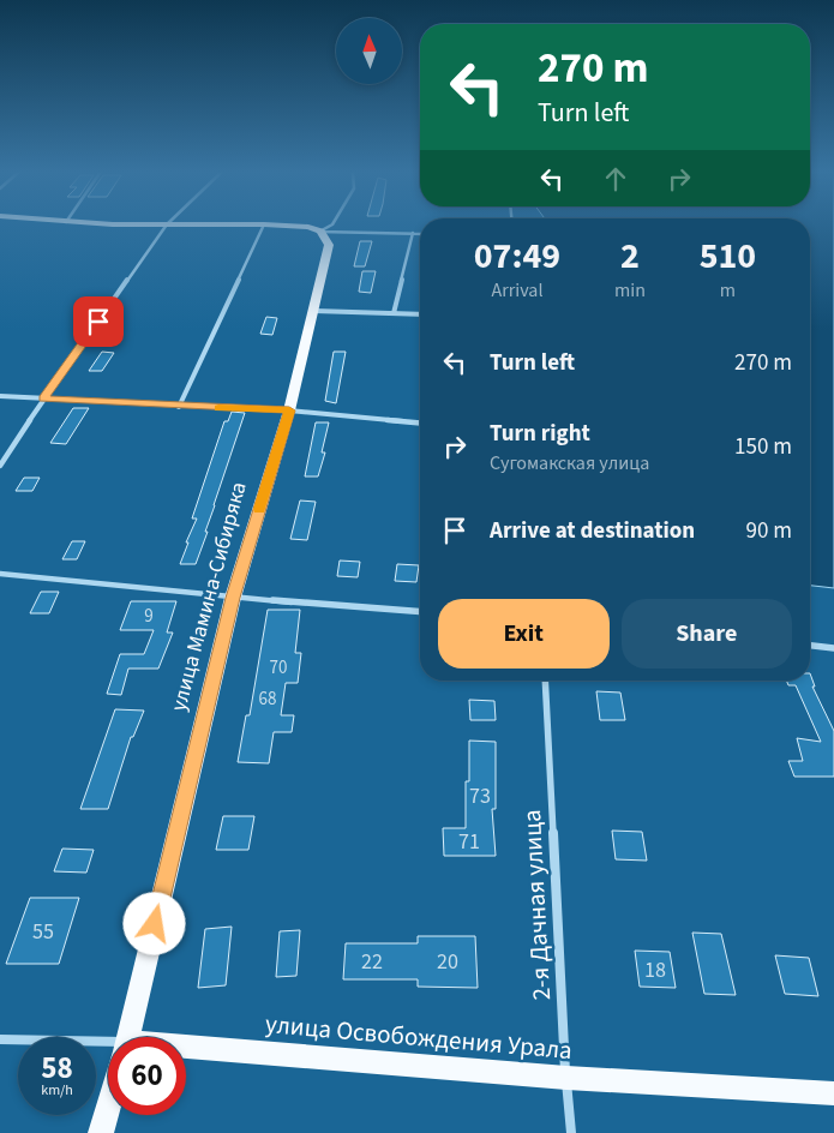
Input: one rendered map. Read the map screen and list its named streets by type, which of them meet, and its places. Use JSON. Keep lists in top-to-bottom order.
{
  "streets": {
    "main road": ["улица Мамина-Сибиряка", "улица Освобождения Урала"],
    "street": ["2-я Дачная улица"]
  },
  "crossings": [
    ["2-я Дачная улица", "улица Освобождения Урала"]
  ],
  "house_numbers": [
    "9",
    "70",
    "68",
    "73",
    "71",
    "55",
    "22",
    "20",
    "18"
  ],
  "north": "top",
  "page": {
    "turn": ["270 m", "Turn left"],
    "eta": [
      "07:49",
      "Arrival",
      "2",
      "min",
      "510",
      "m"
    ],
    "list": [
      {
        "name": "Turn left",
        "value": "270 m"
      },
      {
        "name": "Turn right",
        "note": "Сугомакская улица",
        "value": "150 m"
      },
      {
        "name": "Arrive at destination",
        "value": "90 m"
      }
    ],
    "buttons": ["Exit", "Share"],
    "speed": "58 km/h",
    "limit": "60"
  }
}
